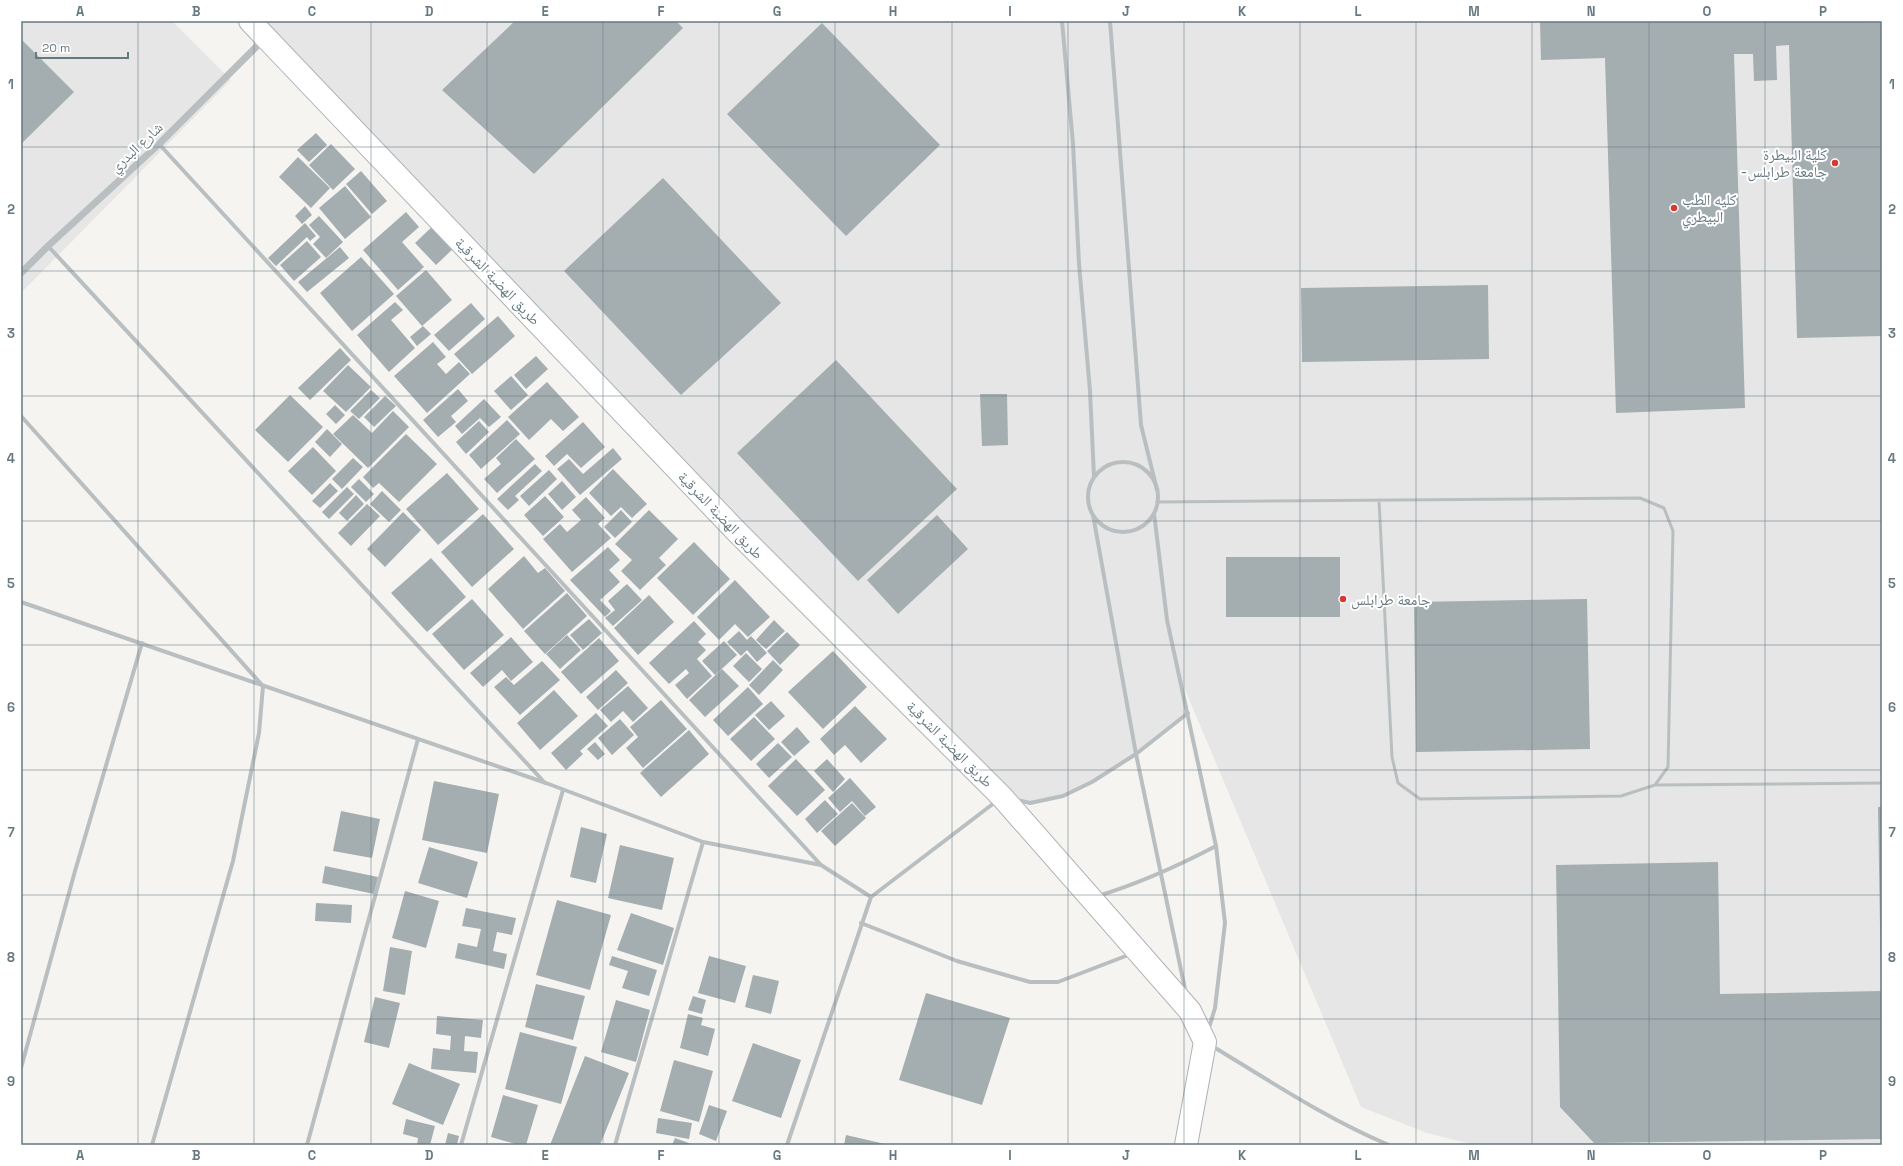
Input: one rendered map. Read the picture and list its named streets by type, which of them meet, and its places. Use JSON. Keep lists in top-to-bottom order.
{
  "streets": {
    "main road": ["طريق الهضبة الشرقية"],
    "street": ["شارع البدري"]
  },
  "crossings": [
    ["شارع البدري", "طريق الهضبة الشرقية"]
  ],
  "places": ["كلية البيطرة -جامعة طرابلس", "كليه الطب البيطري", "جامعة طرابلس"],
  "scale_bar": "20 m",
  "grid": {
    "columns": [
      "A",
      "B",
      "C",
      "D",
      "E",
      "F",
      "G",
      "H",
      "I",
      "J",
      "K",
      "L",
      "M",
      "N",
      "O",
      "P"
    ],
    "rows": [
      "1",
      "2",
      "3",
      "4",
      "5",
      "6",
      "7",
      "8",
      "9"
    ]
  }
}
